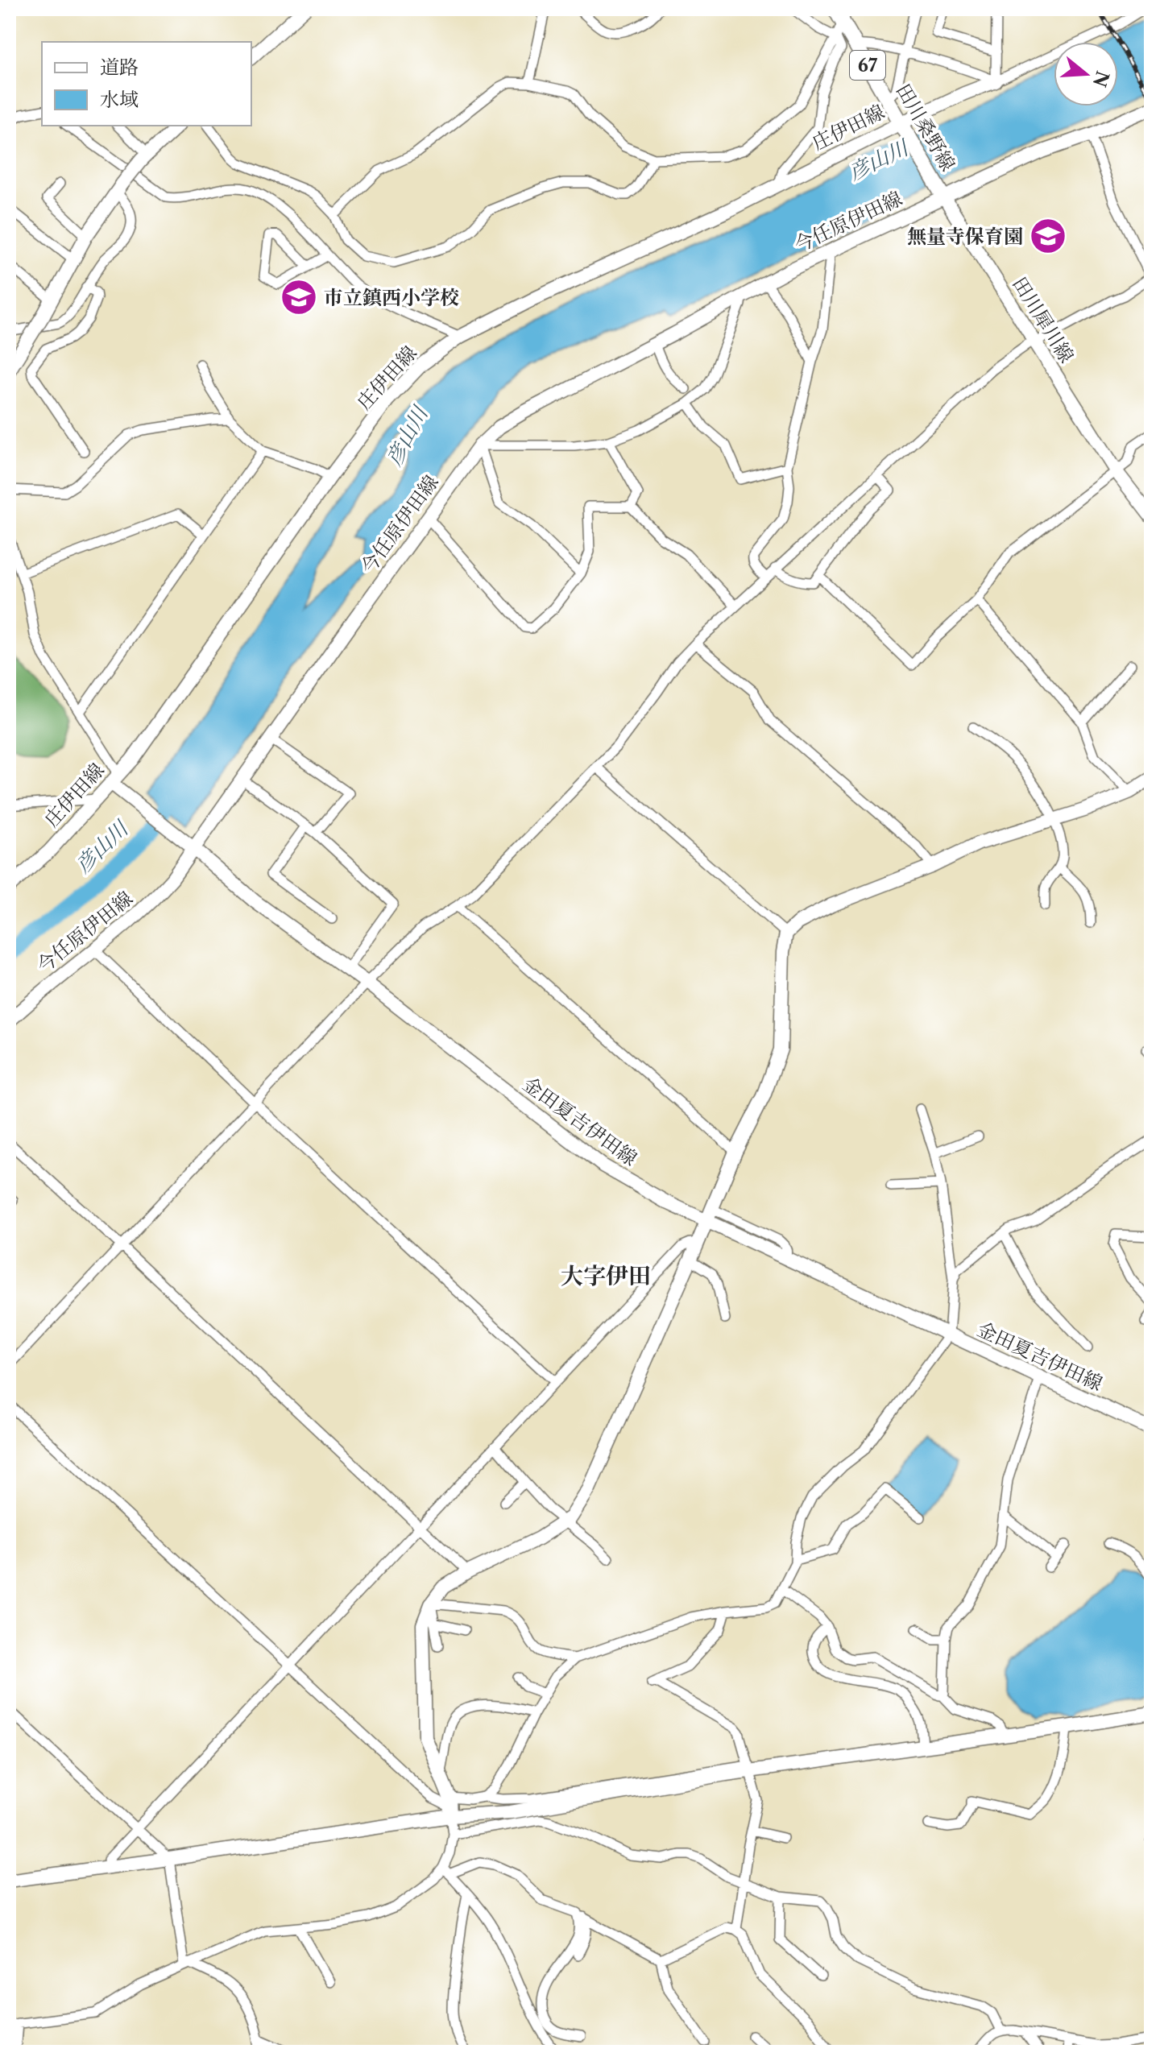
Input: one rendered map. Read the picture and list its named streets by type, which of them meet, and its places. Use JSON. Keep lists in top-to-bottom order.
{
  "streets": {
    "main road": [
      "67",
      "庄伊田線",
      "田川桑野線",
      "今任原伊田線",
      "田川犀川線",
      "金田夏吉伊田線"
    ]
  },
  "crossings": [
    ["庄伊田線", "田川桑野線"],
    ["庄伊田線", "金田夏吉伊田線"],
    ["田川桑野線", "今任原伊田線"],
    ["田川桑野線", "田川犀川線"],
    ["今任原伊田線", "田川犀川線"],
    ["今任原伊田線", "金田夏吉伊田線"]
  ],
  "districts": ["大字伊田"],
  "water": ["彦山川"],
  "places": {
    "school or university": ["無量寺保育園", "市立鎮西小学校"]
  },
  "legend": ["道路", "水域"],
  "north": "right"
}
